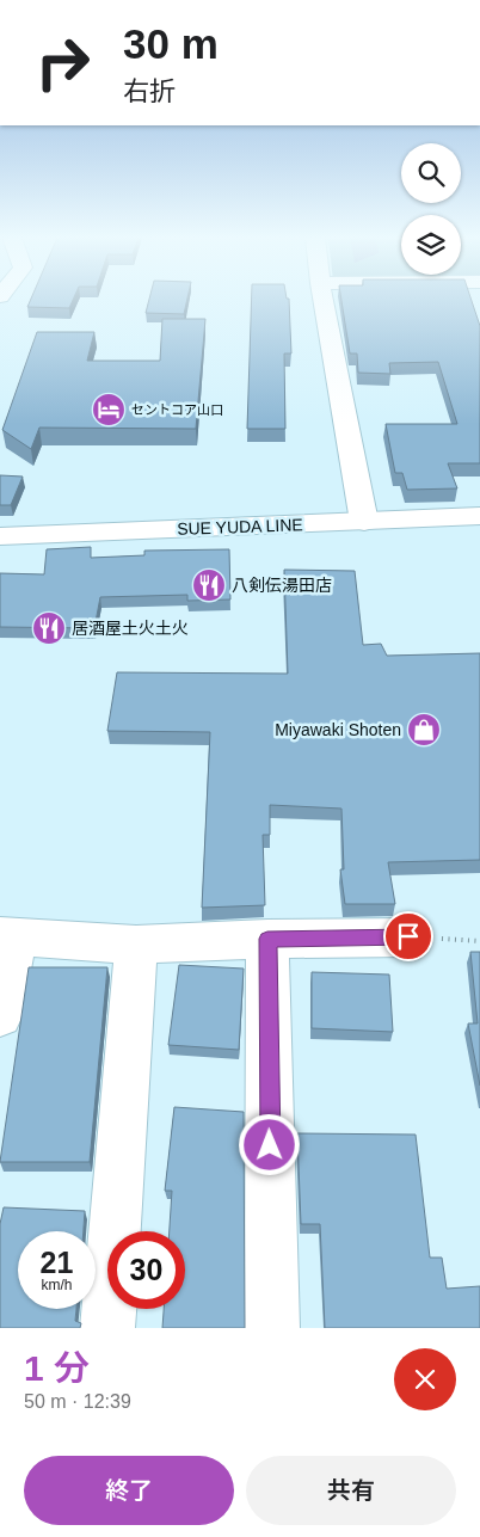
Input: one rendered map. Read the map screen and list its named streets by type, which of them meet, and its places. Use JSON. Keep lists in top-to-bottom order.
{
  "streets": {
    "street": ["SUE YUDA LINE"]
  },
  "places": {
    "hotel": ["セントコア山口"],
    "restaurant": ["八剣伝湯田店", "居酒屋土火土火"],
    "shop": ["Miyawaki Shoten"]
  },
  "page": {
    "turn": ["30 m", "右折"],
    "speed": "21 km/h",
    "limit": "30",
    "heading": ["1 分", "50 m · 12:39"],
    "buttons": ["終了", "共有"]
  }
}
